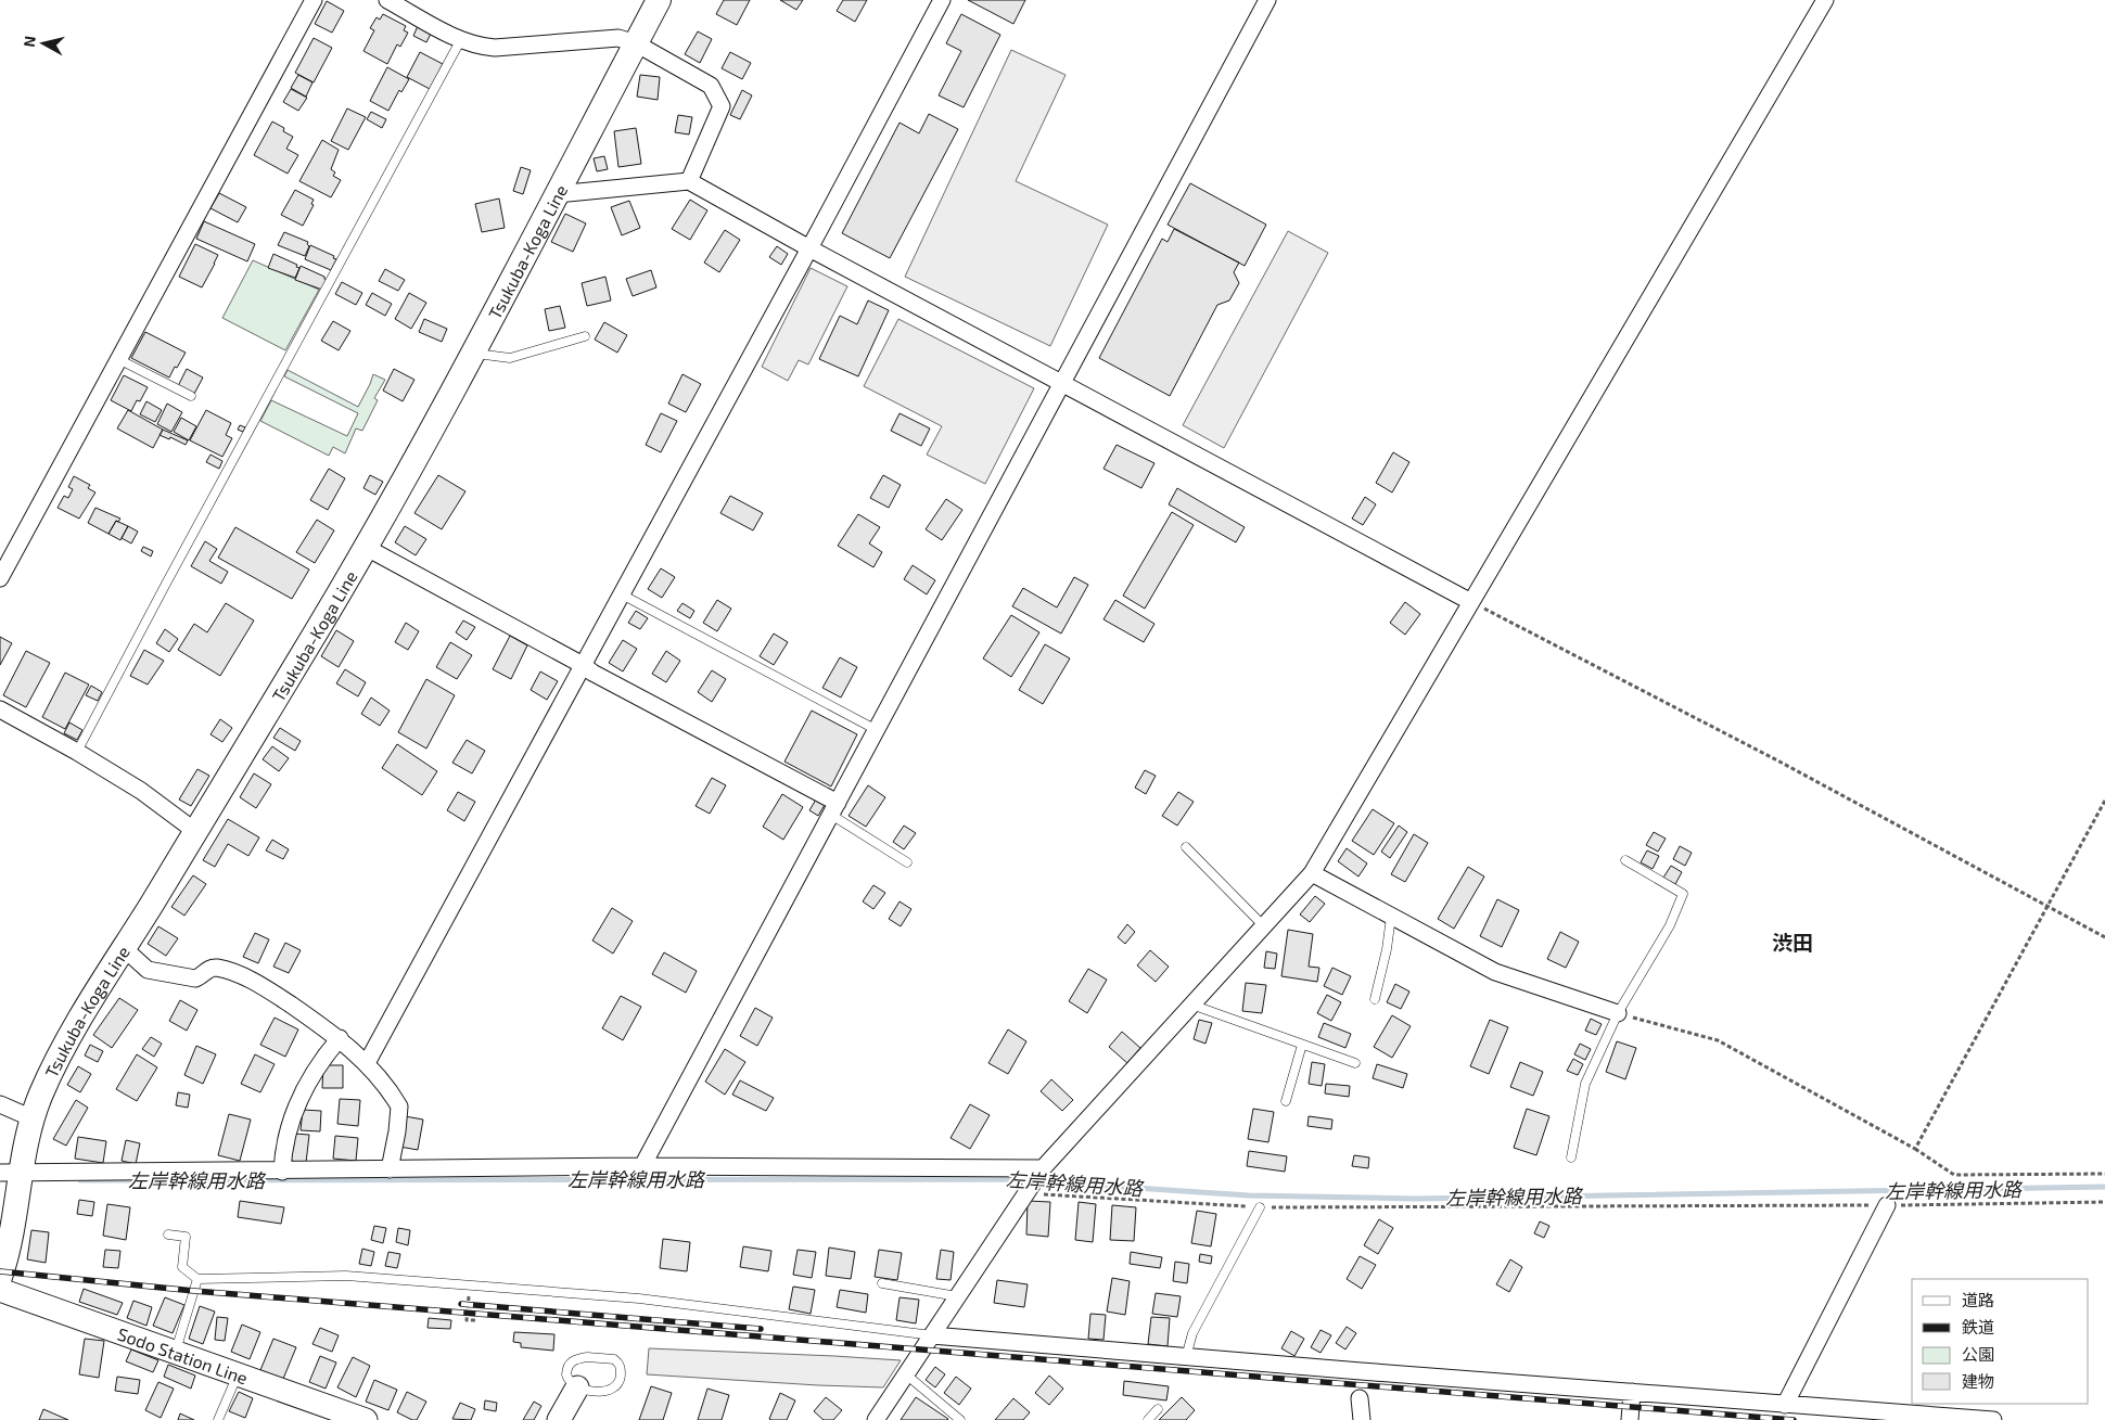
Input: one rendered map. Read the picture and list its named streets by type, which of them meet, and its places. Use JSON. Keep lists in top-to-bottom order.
{
  "streets": {
    "main road": ["Tsukuba-Koga Line", "Sodo Station Line"]
  },
  "districts": ["渋田"],
  "water": ["左岸幹線用水路"],
  "legend": [
    "道路",
    "鉄道",
    "公園",
    "建物"
  ],
  "north": "left"
}
